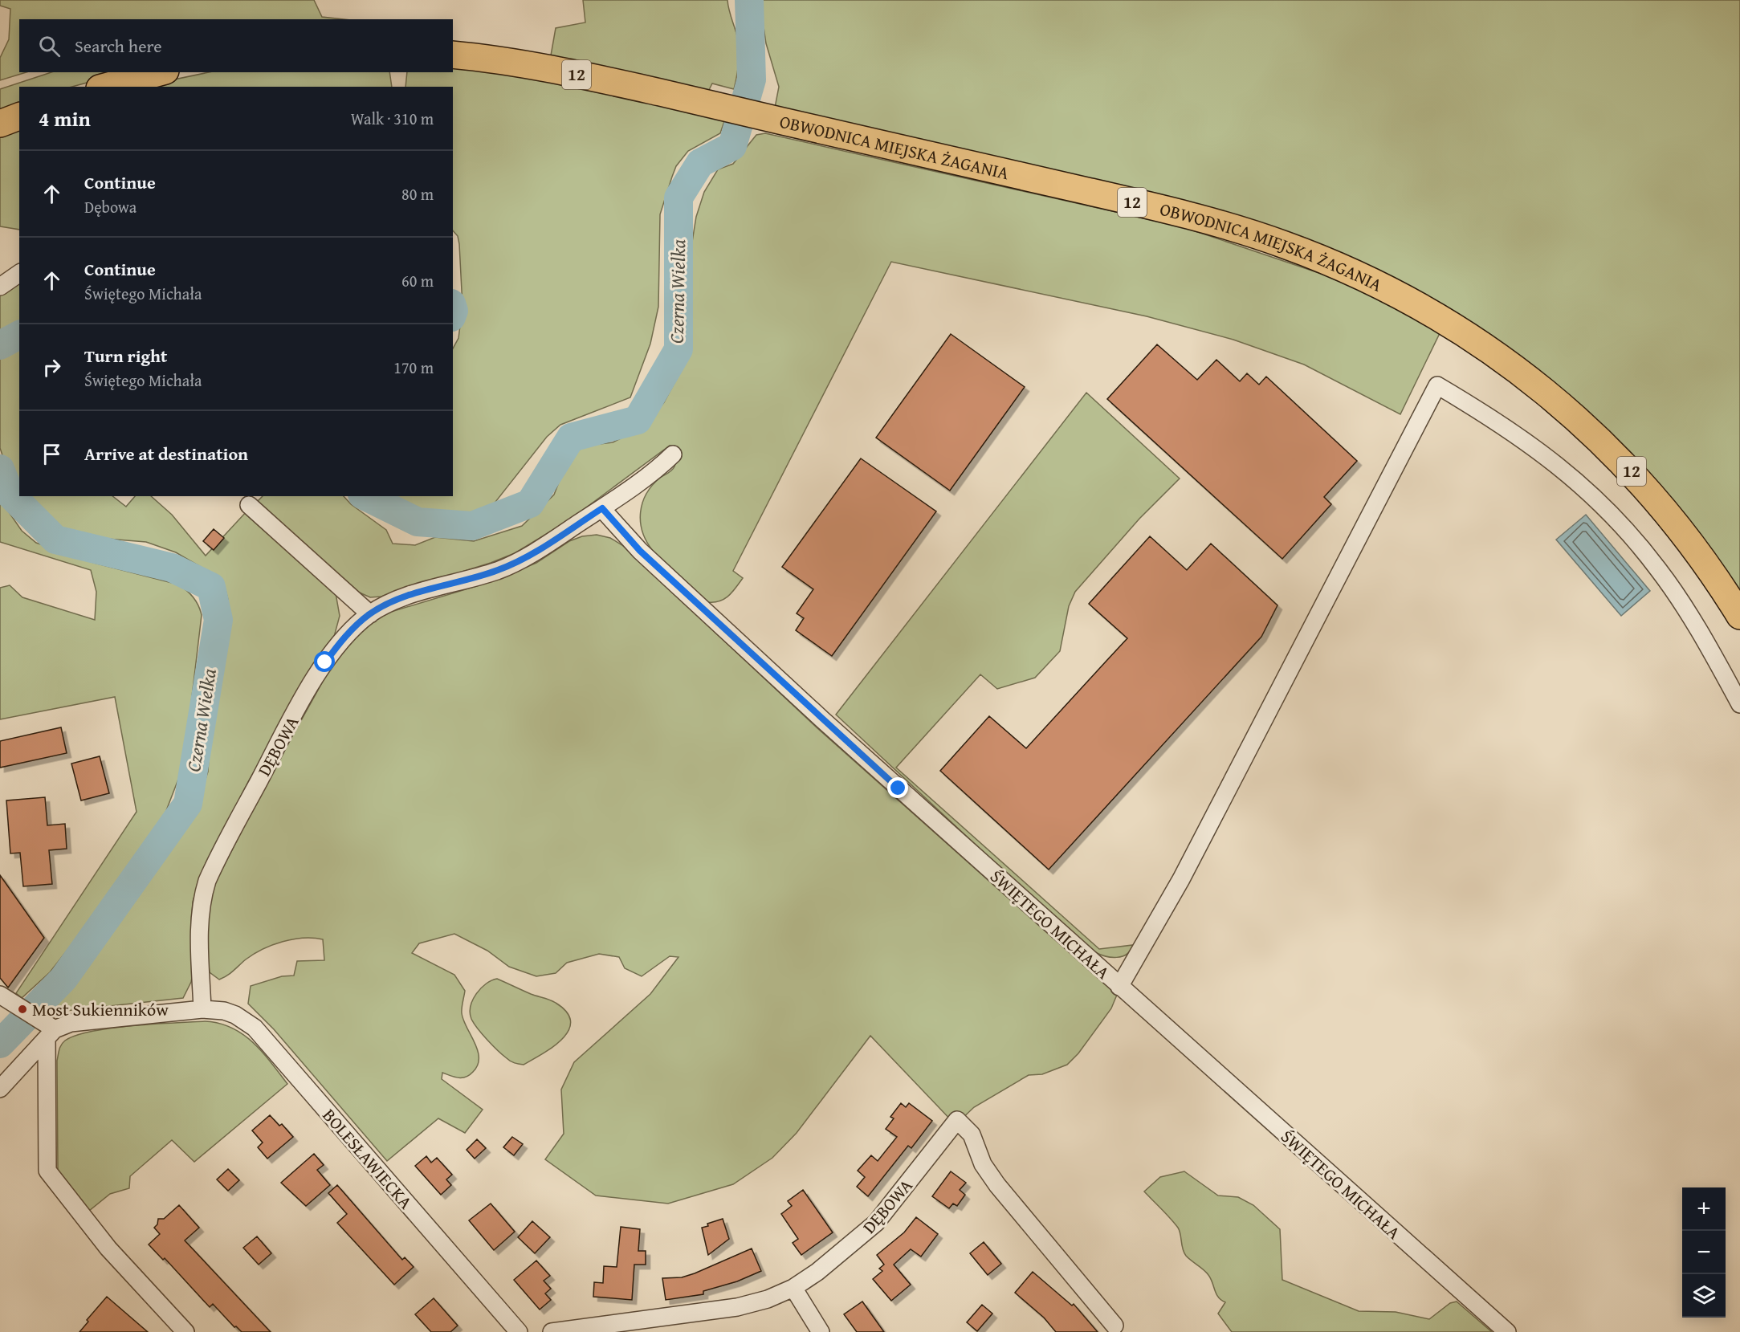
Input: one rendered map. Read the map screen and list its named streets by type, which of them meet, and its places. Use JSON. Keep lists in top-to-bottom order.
{
  "streets": {
    "main road": ["12", "OBWODNICA MIEJSKA ŻAGANIA"],
    "street": ["DĘBOWA", "ŚWIĘTEGO MICHAŁA", "BOLESŁAWIECKA"]
  },
  "crossings": [
    ["DĘBOWA", "ŚWIĘTEGO MICHAŁA"],
    ["DĘBOWA", "BOLESŁAWIECKA"]
  ],
  "water": ["Czerna Wielka"],
  "places": ["Most Sukienników"],
  "page": {
    "search": "Search here",
    "heading": ["4 min", "Walk · 310 m"],
    "list": [
      ["Continue", "Dębowa", "80 m"],
      ["Continue", "Świętego Michała", "60 m"],
      ["Turn right", "Świętego Michała", "170 m"],
      "Arrive at destination"
    ],
    "map_buttons": ["+", "−"]
  }
}
